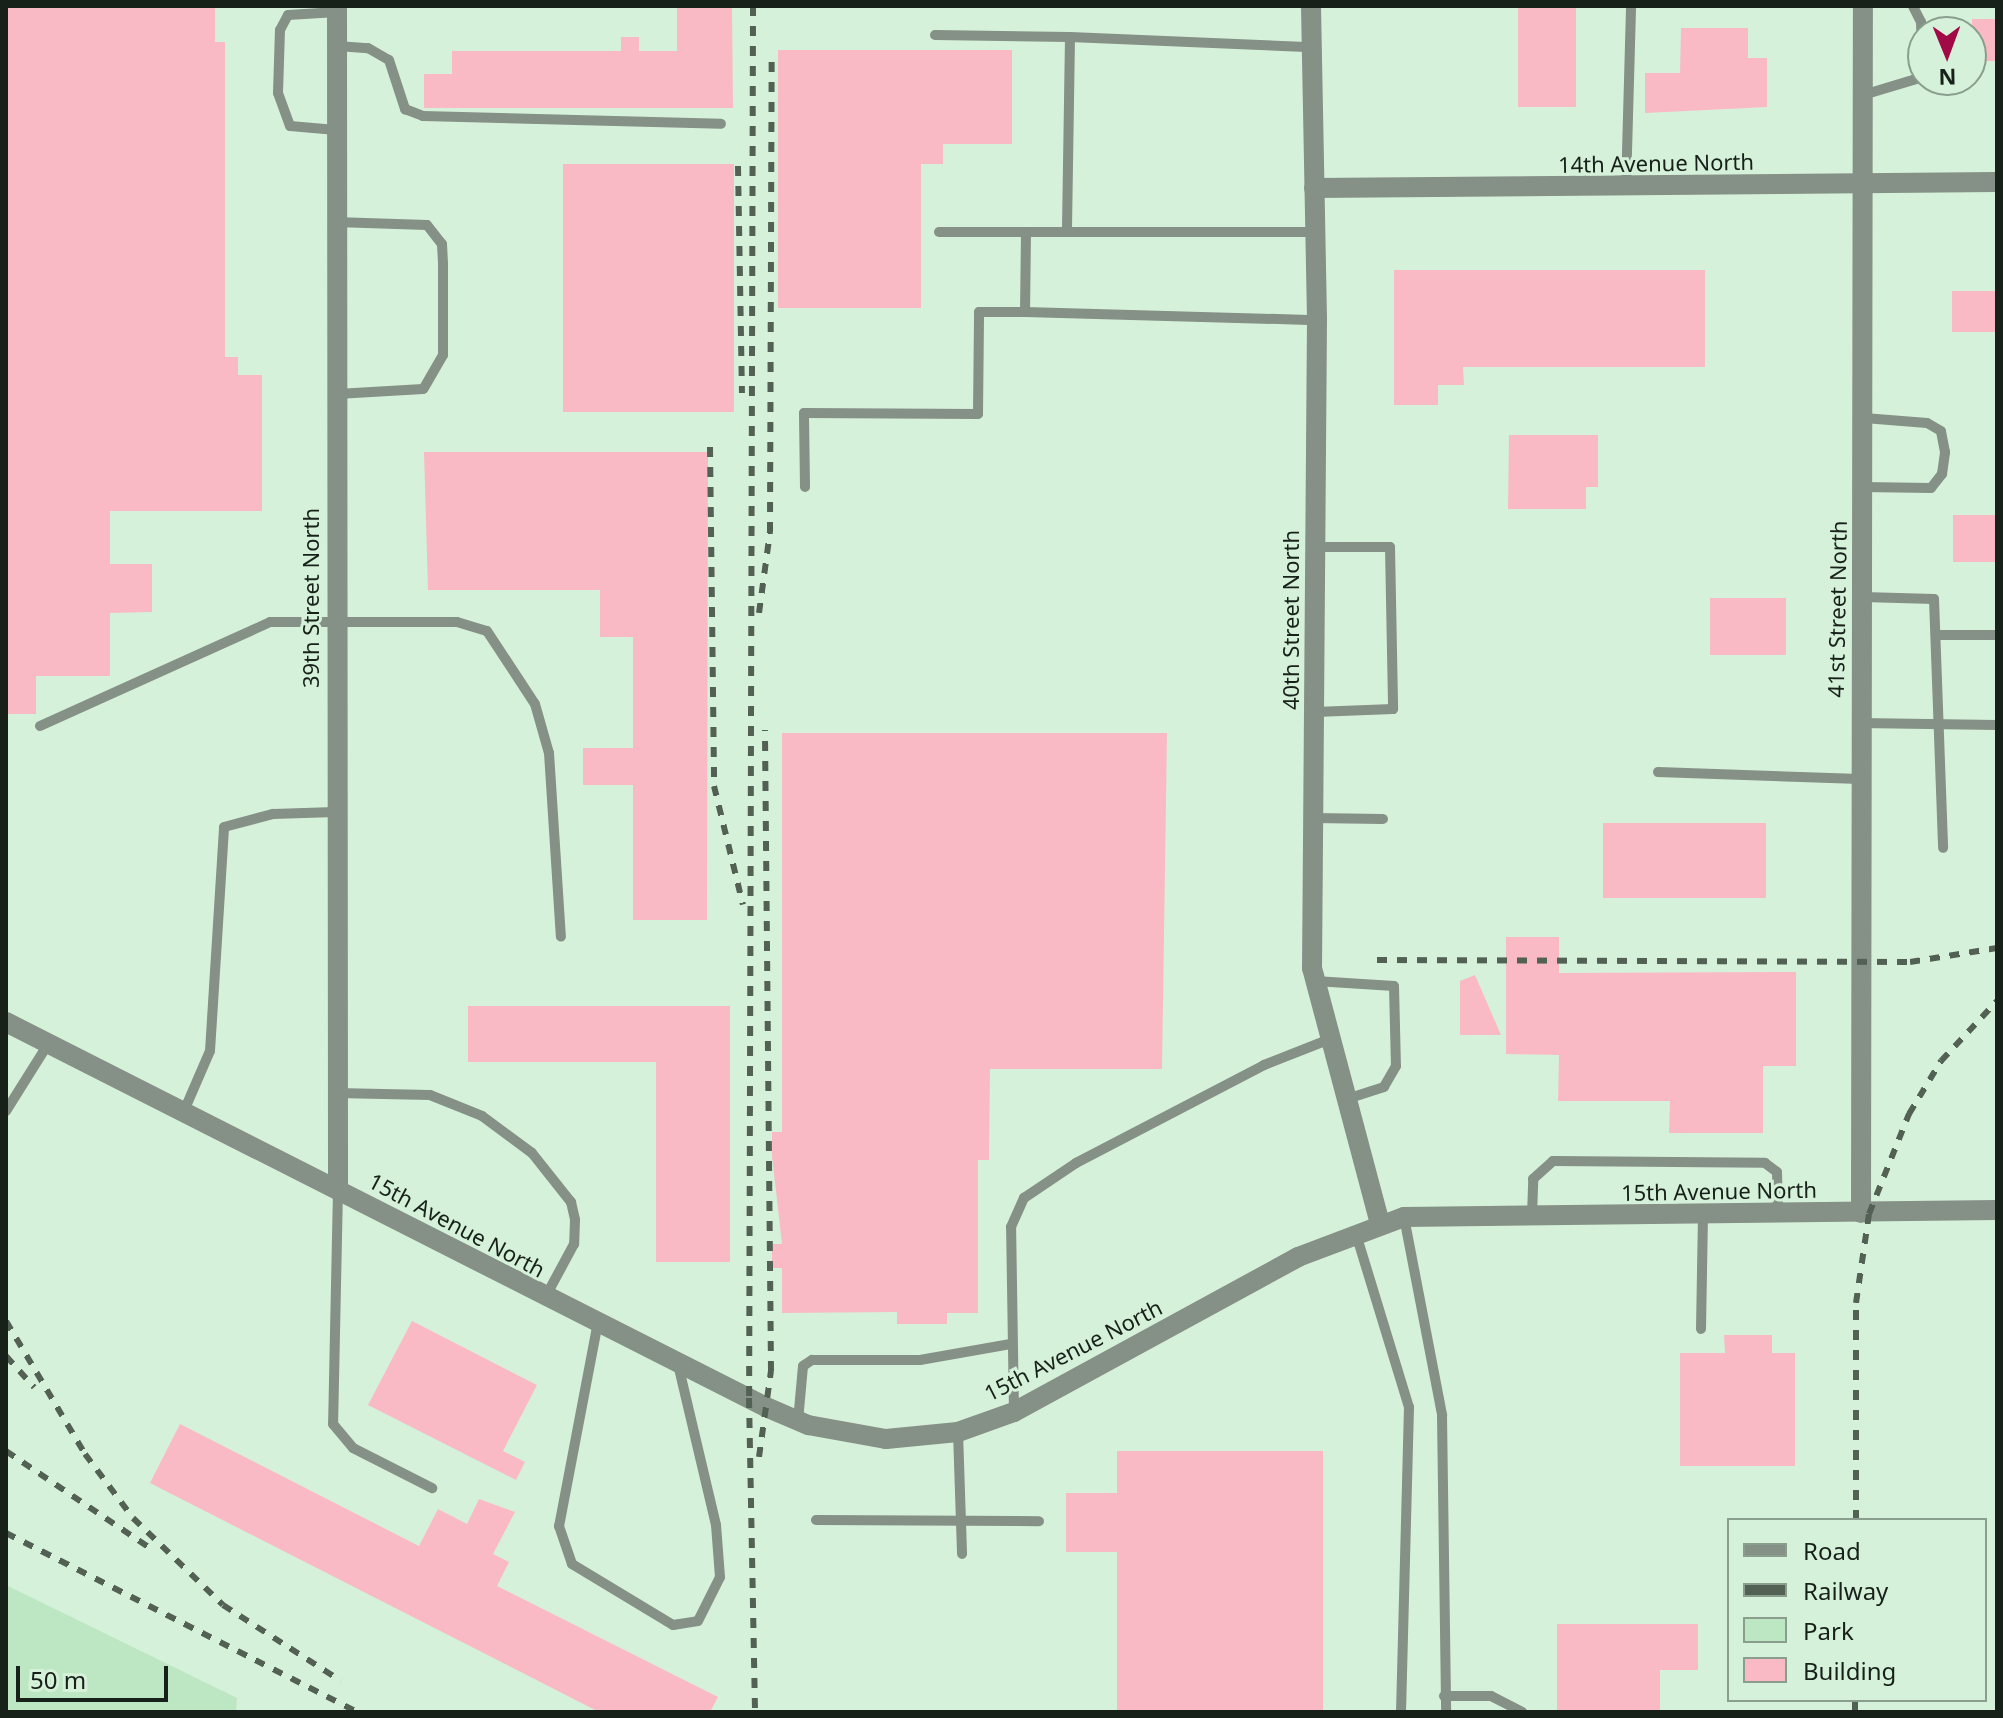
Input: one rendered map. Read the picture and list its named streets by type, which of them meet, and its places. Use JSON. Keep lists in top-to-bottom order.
{
  "streets": {
    "street": [
      "14th Avenue North",
      "39th Street North",
      "41st Street North",
      "40th Street North",
      "15th Avenue North"
    ]
  },
  "crossings": [
    ["14th Avenue North", "41st Street North"],
    ["14th Avenue North", "40th Street North"],
    ["39th Street North", "15th Avenue North"],
    ["41st Street North", "15th Avenue North"],
    ["40th Street North", "15th Avenue North"]
  ],
  "legend": [
    "Road",
    "Railway",
    "Park",
    "Building"
  ],
  "scale_bar": "50 m",
  "north": "bottom"
}
